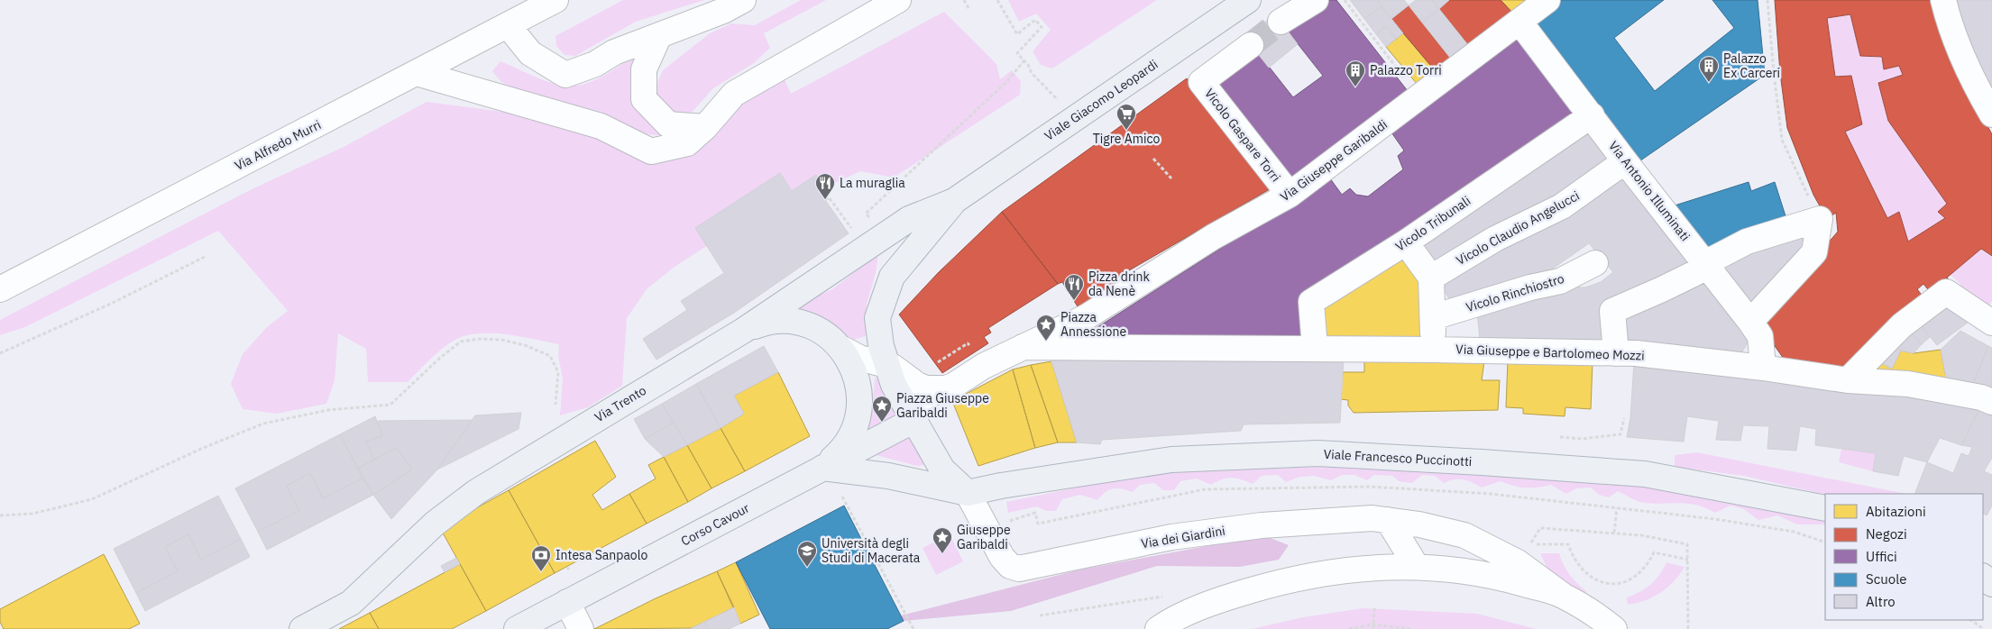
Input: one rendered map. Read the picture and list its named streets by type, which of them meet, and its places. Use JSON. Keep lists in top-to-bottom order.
{
  "streets": {
    "main road": [
      "Viale Giacomo Leopardi",
      "Via Trento",
      "Viale Francesco Puccinotti",
      "Corso Cavour"
    ],
    "street": [
      "Vicolo Gaspare Torri",
      "Via Alfredo Murri",
      "Via Giuseppe Garibaldi",
      "Via Antonio Illuminati",
      "Vicolo Tribunali",
      "Vicolo Claudio Angelucci",
      "Vicolo Rinchiostro",
      "Via Giuseppe e Bartolomeo Mozzi",
      "Via dei Giardini"
    ]
  },
  "crossings": [
    ["Viale Giacomo Leopardi", "Via Trento"],
    ["Vicolo Gaspare Torri", "Via Giuseppe Garibaldi"],
    ["Via Giuseppe Garibaldi", "Via Antonio Illuminati"],
    ["Via Giuseppe Garibaldi", "Via Giuseppe e Bartolomeo Mozzi"],
    ["Via Antonio Illuminati", "Vicolo Tribunali"],
    ["Via Antonio Illuminati", "Vicolo Claudio Angelucci"],
    ["Via Antonio Illuminati", "Via Giuseppe e Bartolomeo Mozzi"],
    ["Vicolo Tribunali", "Via Giuseppe e Bartolomeo Mozzi"],
    ["Viale Francesco Puccinotti", "Via dei Giardini"]
  ],
  "places": {
    "building": ["Palazzo Ex Carceri", "Palazzo Torri"],
    "supermarket": ["Tigre Amico"],
    "restaurant": ["La muraglia", "Pizza drink da Nenè"],
    "place": ["Piazza Annessione", "Piazza Giuseppe Garibaldi", "Giuseppe Garibaldi"],
    "school or university": ["Università degli Studi di Macerata"],
    "bank": ["Intesa Sanpaolo"]
  },
  "legend": [
    "Abitazioni",
    "Negozi",
    "Uffici",
    "Scuole",
    "Altro"
  ]
}
